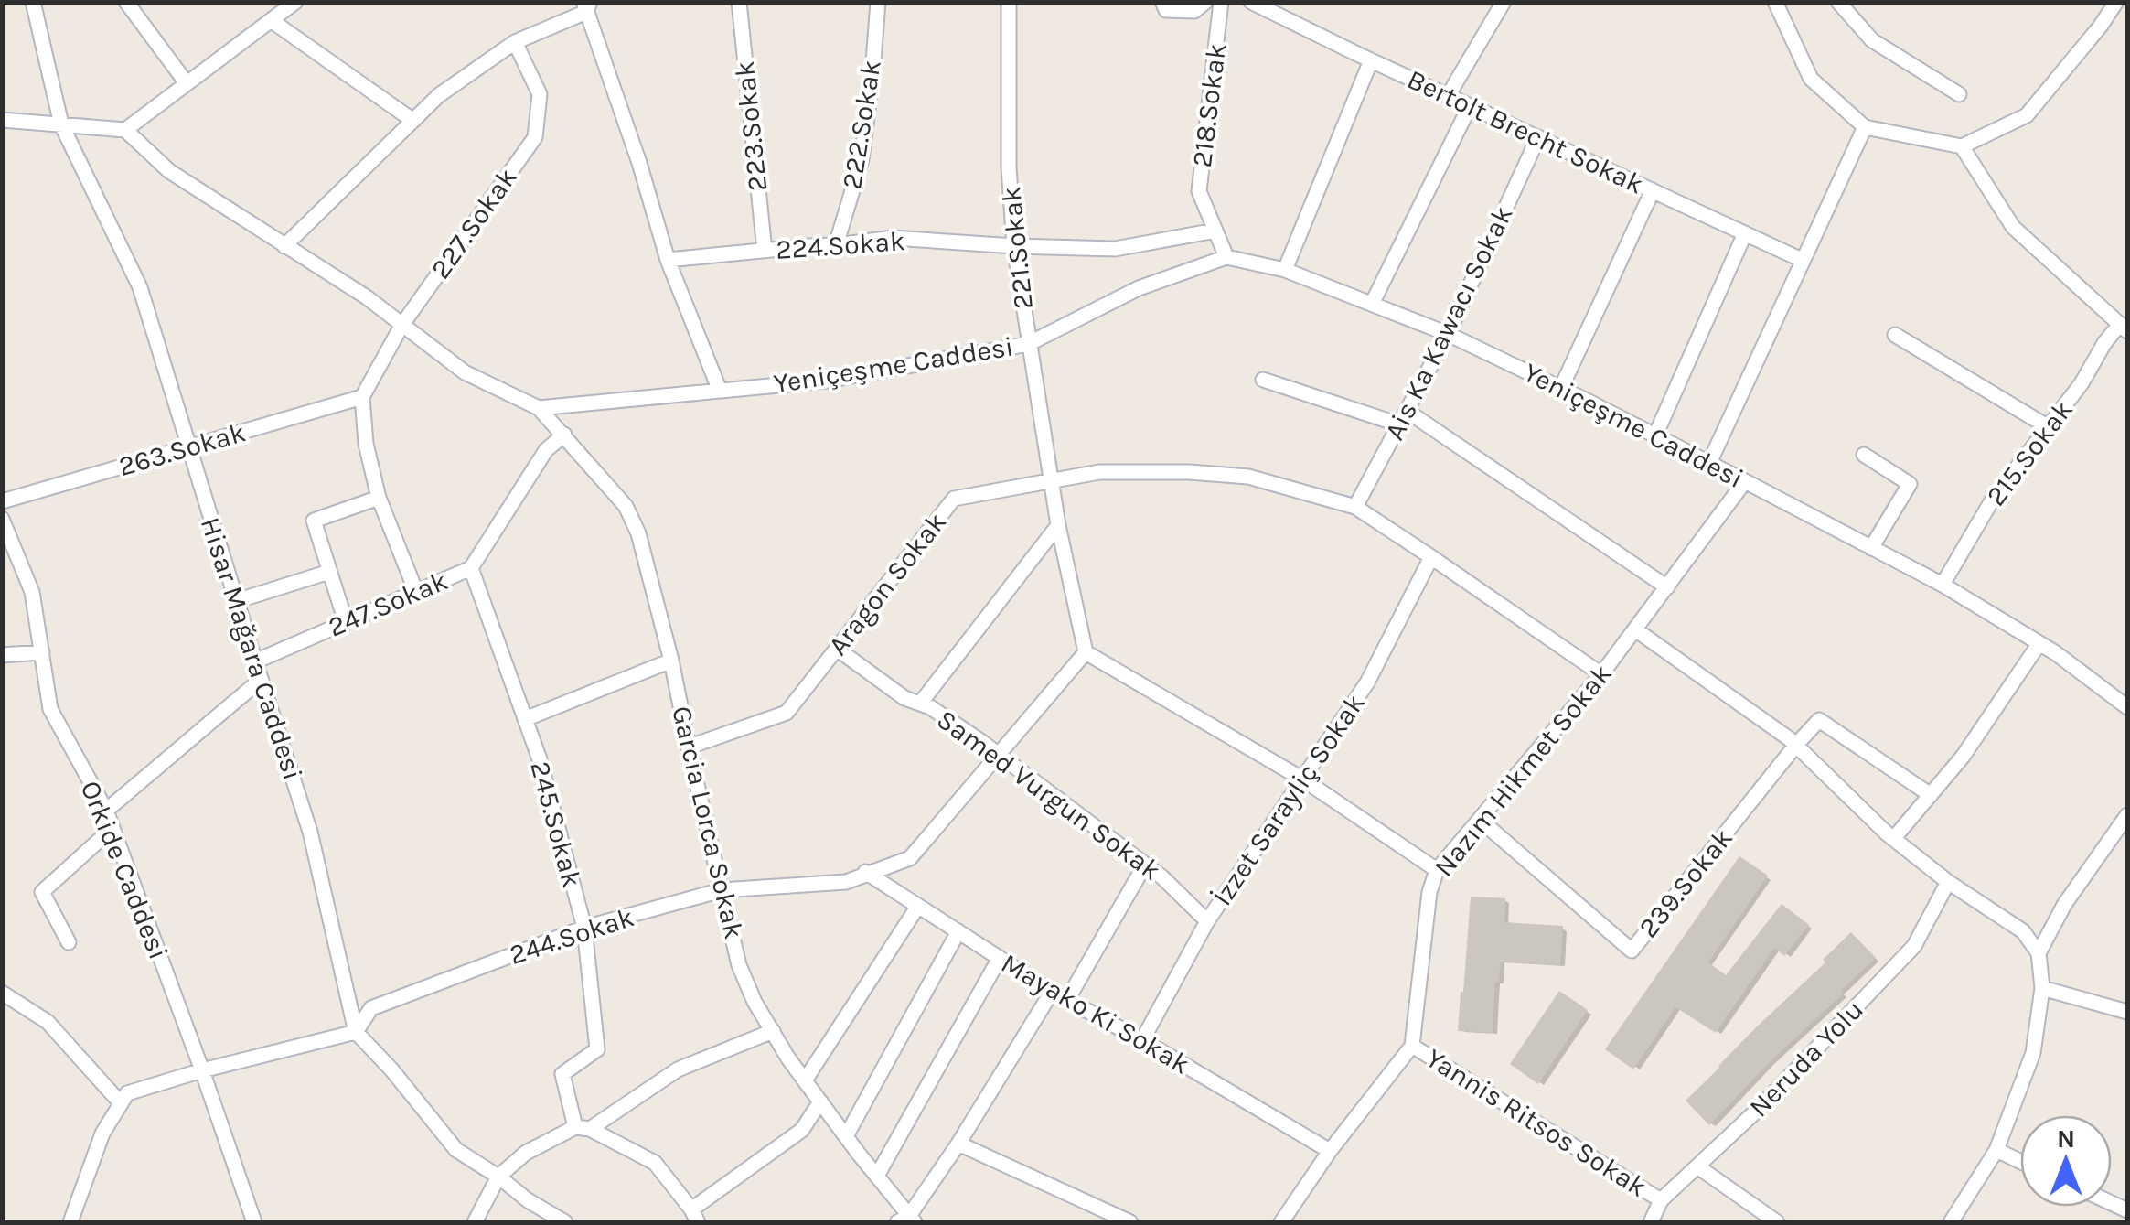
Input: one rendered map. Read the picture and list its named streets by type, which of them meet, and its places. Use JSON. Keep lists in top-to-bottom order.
{
  "streets": {
    "street": [
      "218.Sokak",
      "222.Sokak",
      "223.Sokak",
      "Bertolt Brecht Sokak",
      "227.Sokak",
      "224.Sokak",
      "221.Sokak",
      "Ais Ka Kawacı Sokak",
      "Yeniçeşme Caddesi",
      "263.Sokak",
      "215.Sokak",
      "Aragon Sokak",
      "247.Sokak",
      "Hisar Mağara Caddesi",
      "Nazım Hikmet Sokak",
      "Samed Vurgun Sokak",
      "İzzet Sarayliç Sokak",
      "Garcia Lorca Sokak",
      "245.Sokak",
      "Orkide Caddesi",
      "239.Sokak",
      "244.Sokak",
      "Mayako Ki Sokak",
      "Neruda Yolu",
      "Yannis Ritsos Sokak"
    ]
  },
  "crossings": [
    ["218.Sokak", "224.Sokak"],
    ["218.Sokak", "Yeniçeşme Caddesi"],
    ["222.Sokak", "224.Sokak"],
    ["223.Sokak", "224.Sokak"],
    ["Bertolt Brecht Sokak", "Ais Ka Kawacı Sokak"],
    ["227.Sokak", "263.Sokak"],
    ["224.Sokak", "221.Sokak"],
    ["221.Sokak", "Yeniçeşme Caddesi"],
    ["221.Sokak", "Aragon Sokak"],
    ["221.Sokak", "244.Sokak"],
    ["Ais Ka Kawacı Sokak", "Yeniçeşme Caddesi"],
    ["Ais Ka Kawacı Sokak", "Aragon Sokak"],
    ["Yeniçeşme Caddesi", "215.Sokak"],
    ["Yeniçeşme Caddesi", "Nazım Hikmet Sokak"],
    ["Yeniçeşme Caddesi", "Garcia Lorca Sokak"],
    ["263.Sokak", "Hisar Mağara Caddesi"],
    ["Aragon Sokak", "Nazım Hikmet Sokak"],
    ["Aragon Sokak", "Samed Vurgun Sokak"],
    ["Aragon Sokak", "İzzet Sarayliç Sokak"],
    ["Aragon Sokak", "Garcia Lorca Sokak"],
    ["247.Sokak", "Hisar Mağara Caddesi"],
    ["247.Sokak", "Garcia Lorca Sokak"],
    ["247.Sokak", "245.Sokak"],
    ["Hisar Mağara Caddesi", "244.Sokak"],
    ["Nazım Hikmet Sokak", "239.Sokak"],
    ["Nazım Hikmet Sokak", "Yannis Ritsos Sokak"],
    ["Samed Vurgun Sokak", "İzzet Sarayliç Sokak"],
    ["Samed Vurgun Sokak", "244.Sokak"],
    ["İzzet Sarayliç Sokak", "Mayako Ki Sokak"],
    ["Garcia Lorca Sokak", "244.Sokak"],
    ["245.Sokak", "244.Sokak"],
    ["Orkide Caddesi", "244.Sokak"],
    ["244.Sokak", "Mayako Ki Sokak"],
    ["Neruda Yolu", "Yannis Ritsos Sokak"]
  ],
  "north": "top"
}
